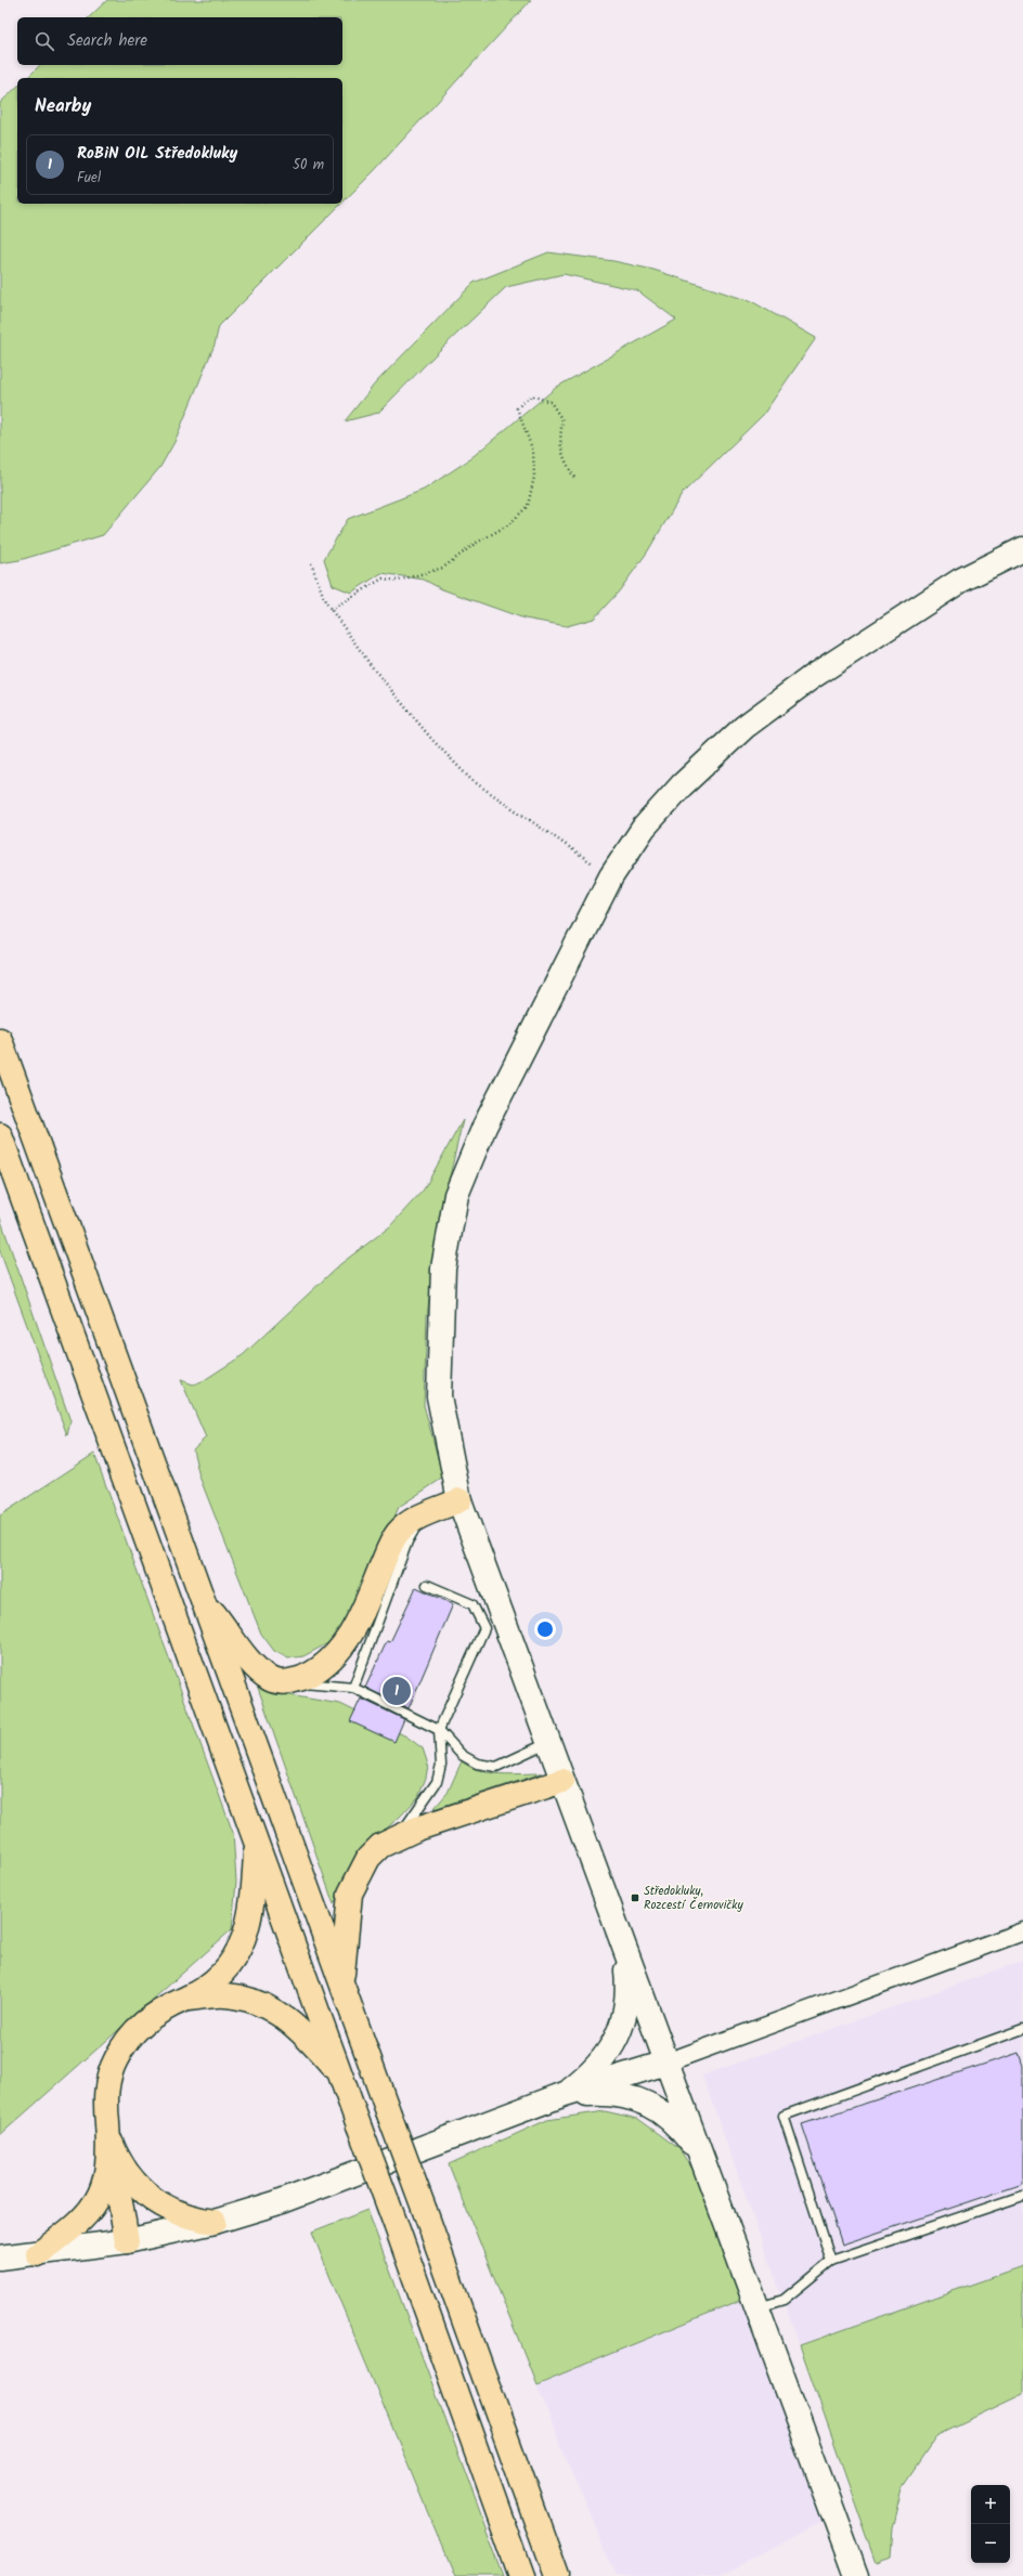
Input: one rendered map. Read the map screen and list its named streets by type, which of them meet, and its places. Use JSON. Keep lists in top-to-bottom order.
{
  "places": {
    "transit": ["Středokluky, Rozcestí Černovičky"]
  },
  "page": {
    "search": "Search here",
    "heading": "Nearby",
    "list": [
      {
        "mark": "1",
        "name": "RoBiN OIL Středokluky",
        "note": "Fuel",
        "value": "50 m"
      }
    ],
    "pins": "1",
    "map_buttons": ["+", "−"]
  }
}
